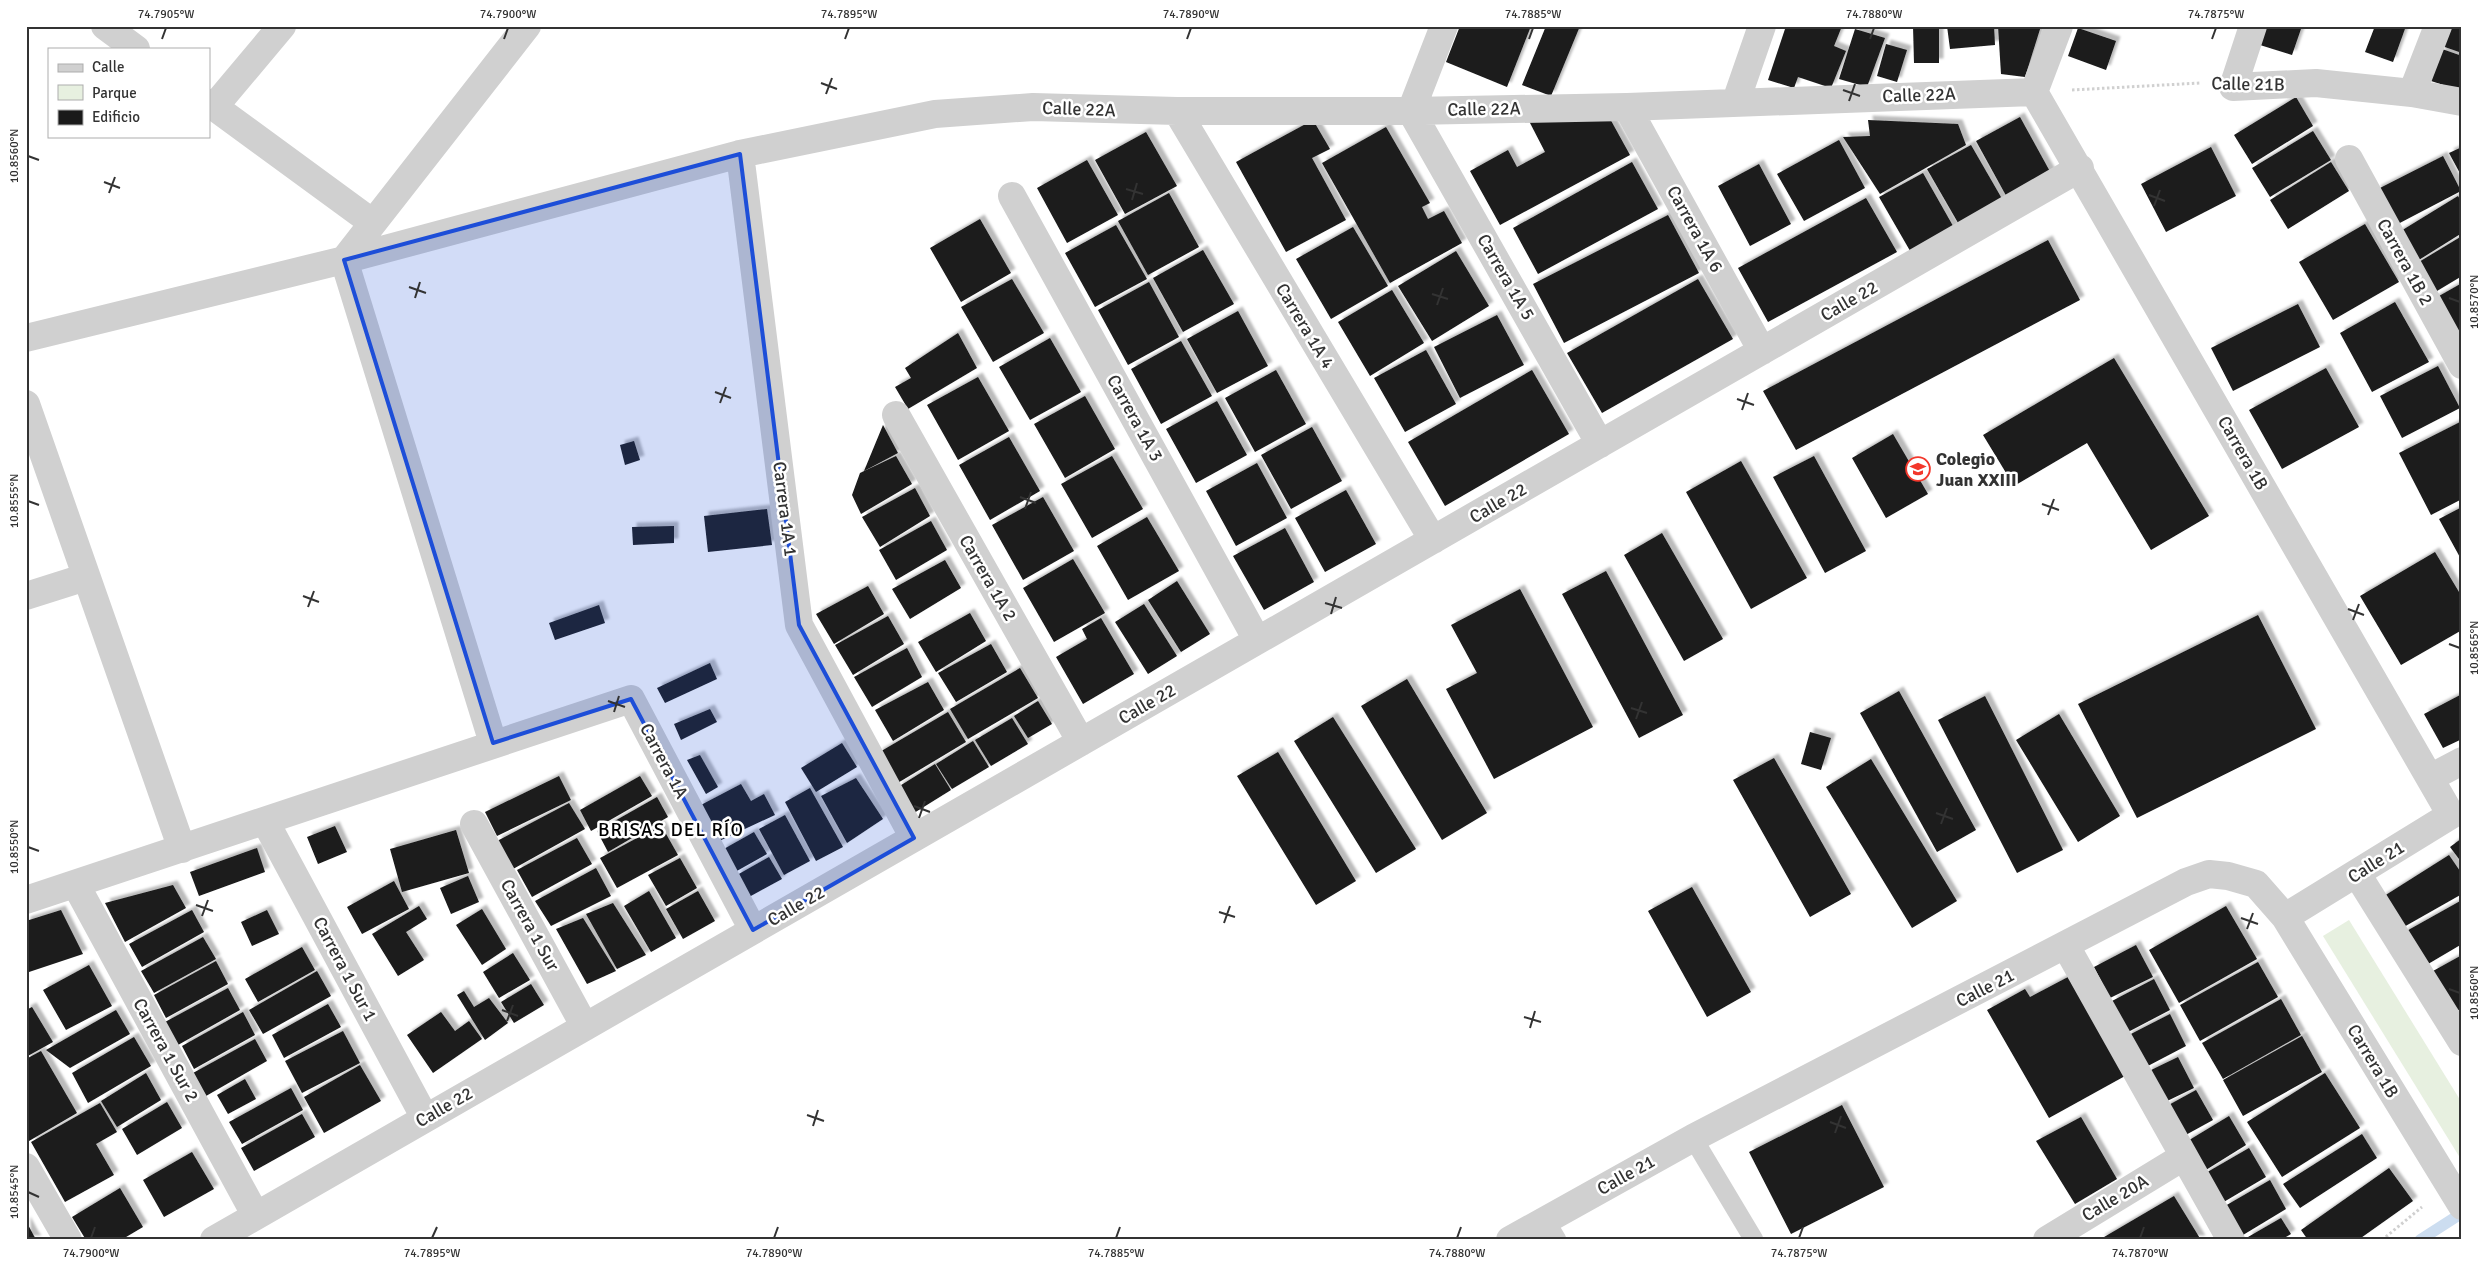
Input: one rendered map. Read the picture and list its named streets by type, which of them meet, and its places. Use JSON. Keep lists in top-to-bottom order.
{
  "streets": {
    "street": [
      "Calle 21B",
      "Calle 22A",
      "Carrera 1A 6",
      "Carrera 1B 2",
      "Carrera 1A 5",
      "Calle 22",
      "Carrera 1A 4",
      "Carrera 1A 3",
      "Carrera 1B",
      "Carrera 1A 1",
      "Carrera 1A 2",
      "Carrera 1A",
      "Calle 21",
      "Carrera 1 Sur",
      "Carrera 1 Sur 1",
      "Carrera 1 Sur 2",
      "Calle 20A"
    ]
  },
  "crossings": [
    ["Calle 21B", "Calle 22A"],
    ["Calle 21B", "Carrera 1B"],
    ["Calle 22A", "Carrera 1A 6"],
    ["Calle 22A", "Carrera 1A 5"],
    ["Calle 22A", "Carrera 1A 4"],
    ["Calle 22A", "Carrera 1B"],
    ["Calle 22A", "Carrera 1A 1"],
    ["Carrera 1A 6", "Calle 22"],
    ["Carrera 1A 5", "Calle 22"],
    ["Calle 22", "Carrera 1A 4"],
    ["Calle 22", "Carrera 1A 3"],
    ["Calle 22", "Carrera 1B"],
    ["Calle 22", "Carrera 1A 1"],
    ["Calle 22", "Carrera 1A 2"],
    ["Calle 22", "Carrera 1A"],
    ["Calle 22", "Carrera 1 Sur"],
    ["Calle 22", "Carrera 1 Sur 1"],
    ["Calle 22", "Carrera 1 Sur 2"],
    ["Carrera 1B", "Calle 21"]
  ],
  "districts": ["BRISAS DEL RÍO"],
  "places": {
    "school or university": ["Colegio Juan XXIII"]
  },
  "legend": ["Calle", "Parque", "Edificio"],
  "coordinates": [
    "74.7905°W",
    "74.7900°W",
    "74.7895°W",
    "74.7890°W",
    "74.7885°W",
    "74.7880°W",
    "74.7875°W",
    "10.8560°N",
    "10.8570°N",
    "10.8555°N",
    "10.8565°N",
    "10.8550°N",
    "10.8545°N",
    "74.7870°W"
  ]
}
